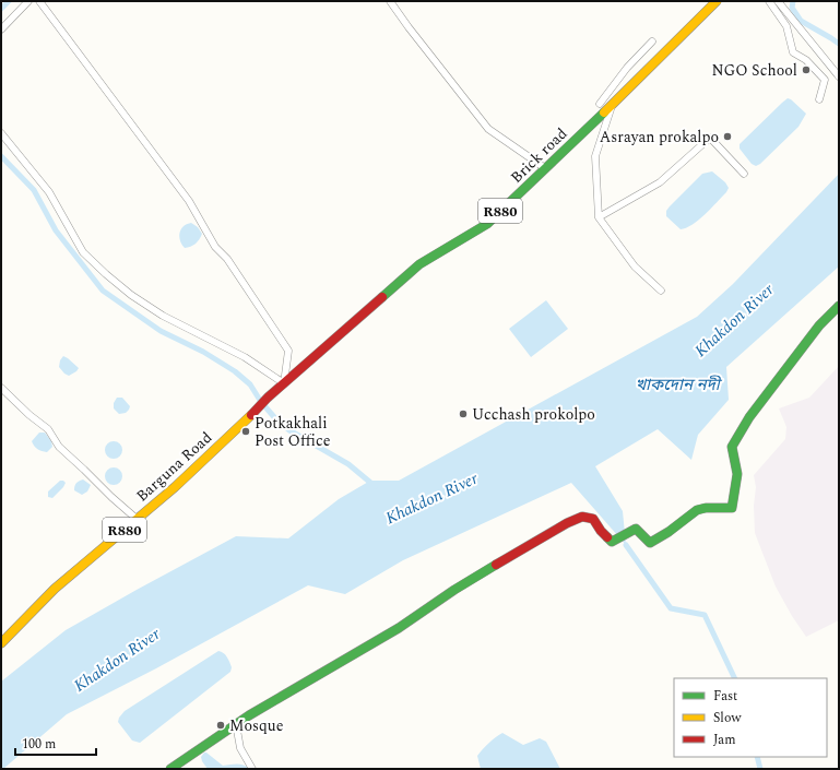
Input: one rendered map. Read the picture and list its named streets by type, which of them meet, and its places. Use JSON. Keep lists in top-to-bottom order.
{
  "streets": {
    "main road": ["Brick road", "R880", "Barguna Road"]
  },
  "crossings": [
    ["Brick road", "Barguna Road"]
  ],
  "water": ["Khakdon River", "খাকদোন নদী"],
  "places": [
    "NGO School",
    "Asrayan prokalpo",
    "Ucchash prokolpo",
    "Potkakhali Post Office",
    "Mosque"
  ],
  "legend": ["Fast", "Slow", "Jam"],
  "scale_bar": "100 m"
}
